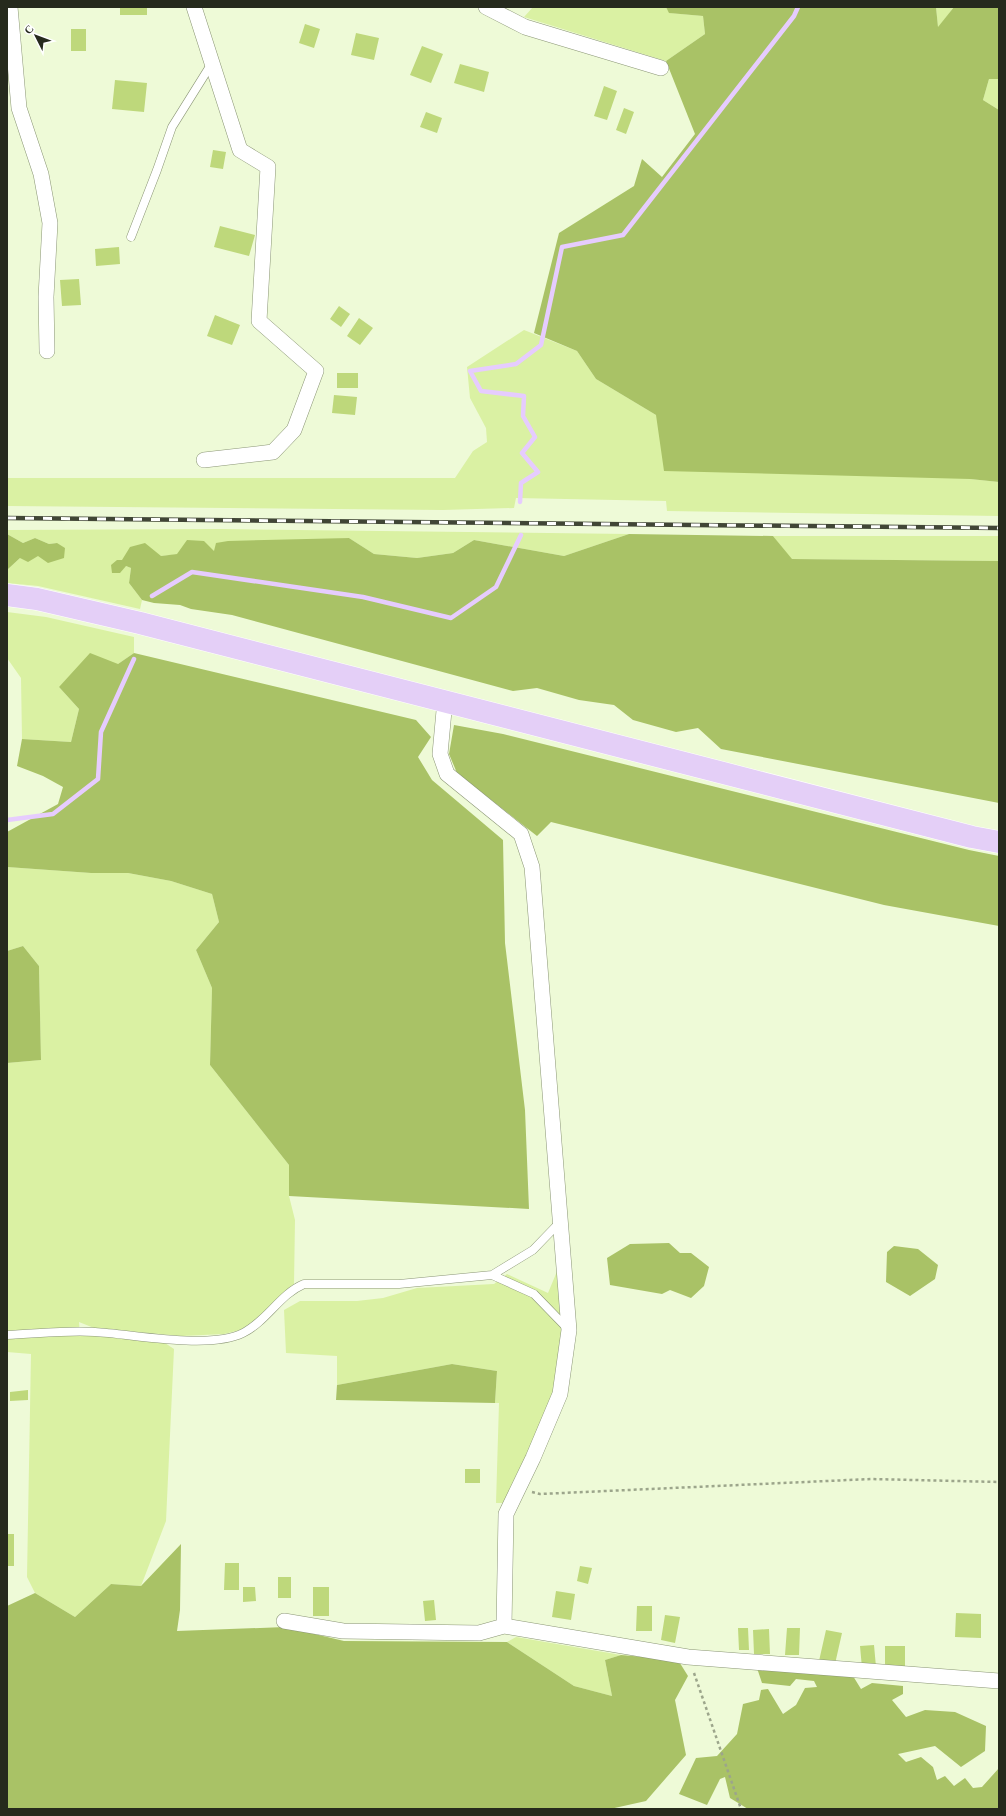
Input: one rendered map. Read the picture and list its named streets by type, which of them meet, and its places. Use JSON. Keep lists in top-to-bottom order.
{
  "north": "top left"
}
